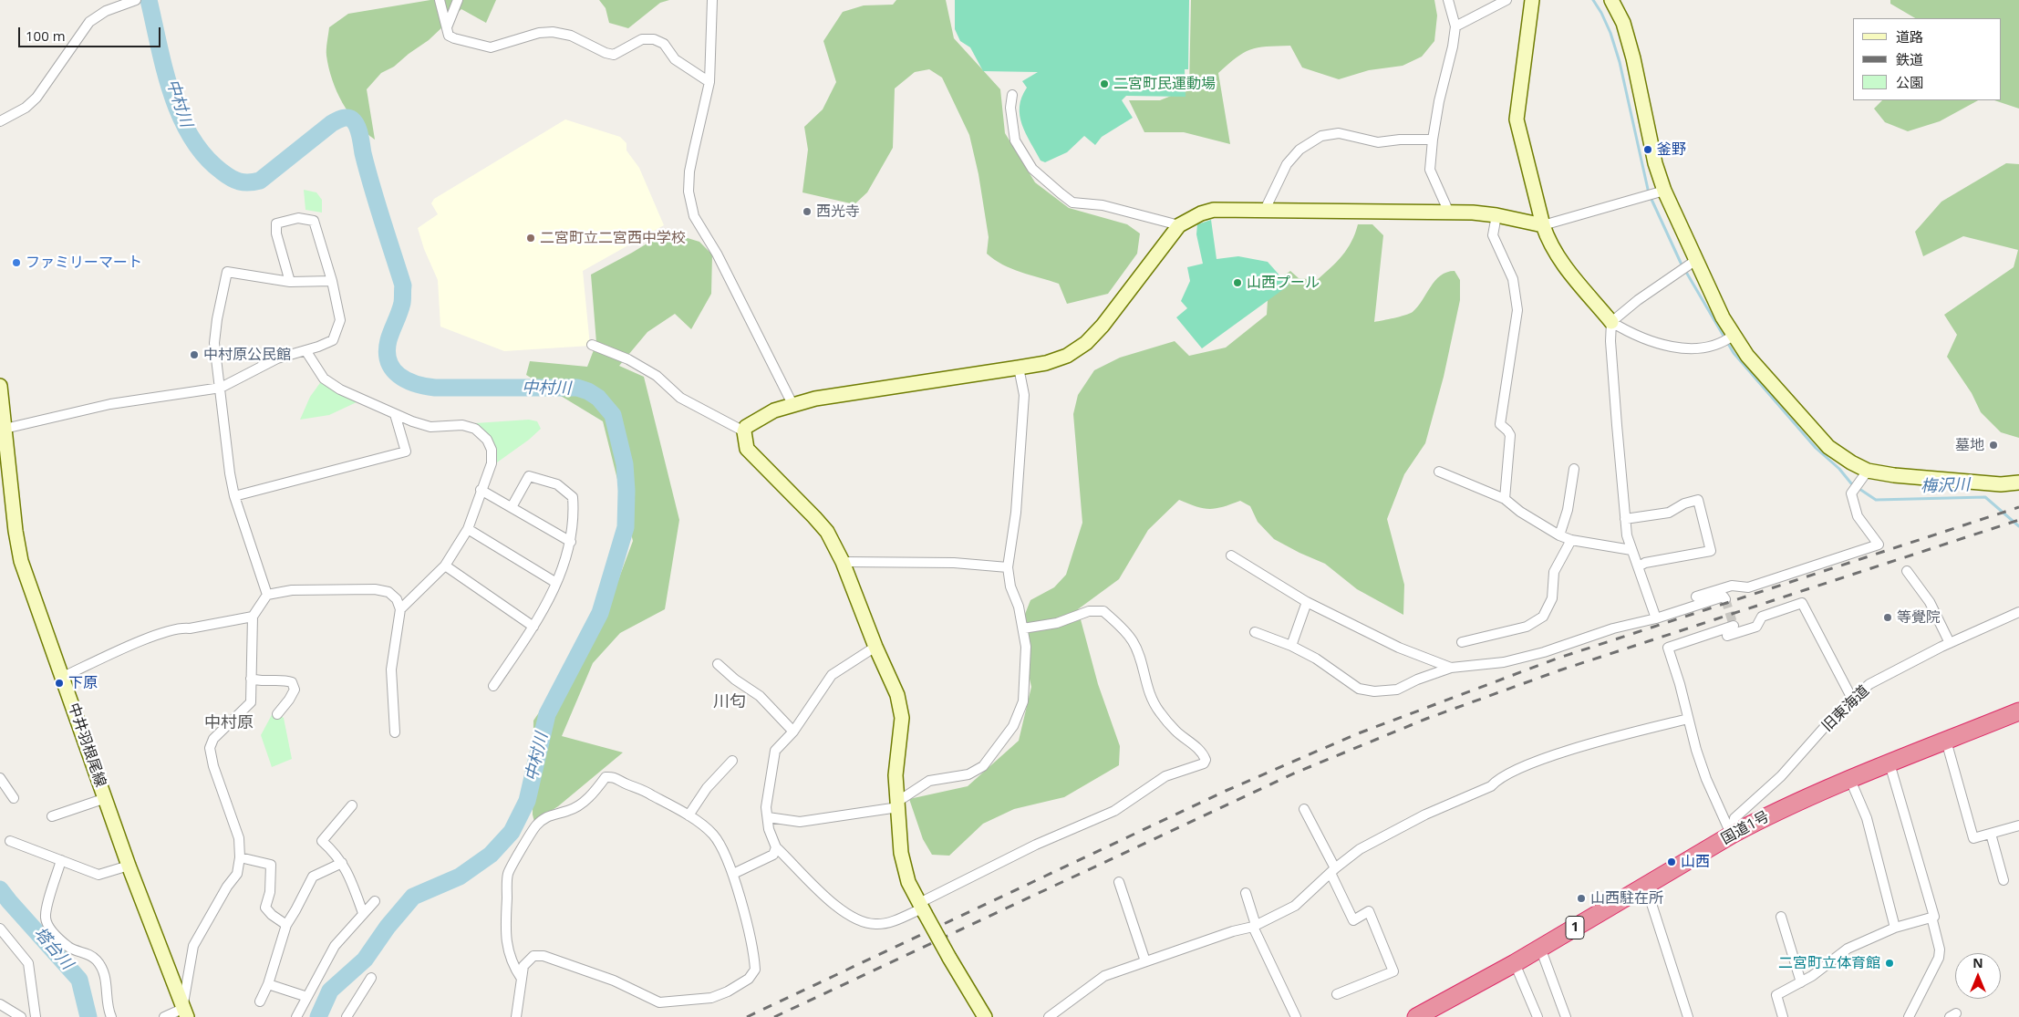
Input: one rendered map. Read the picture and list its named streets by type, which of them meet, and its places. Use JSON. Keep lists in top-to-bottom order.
{
  "streets": {
    "highway": ["国道1号", "1"],
    "street": ["旧東海道", "中井羽根尾線"]
  },
  "crossings": [
    ["旧東海道", "国道1号"]
  ],
  "districts": ["川匂", "中村原"],
  "water": ["中村川", "梅沢川", "塔台川"],
  "places": [
    "二宮町民運動場",
    "釜野",
    "西光寺",
    "二宮町立二宮西中学校",
    "ファミリーマート",
    "山西プール",
    "中村原公民館",
    "墓地",
    "等覺院",
    "下原",
    "山西",
    "山西駐在所",
    "二宮町立体育館"
  ],
  "legend": ["道路", "鉄道", "公園"],
  "scale_bar": "100 m",
  "north": "top"
}
